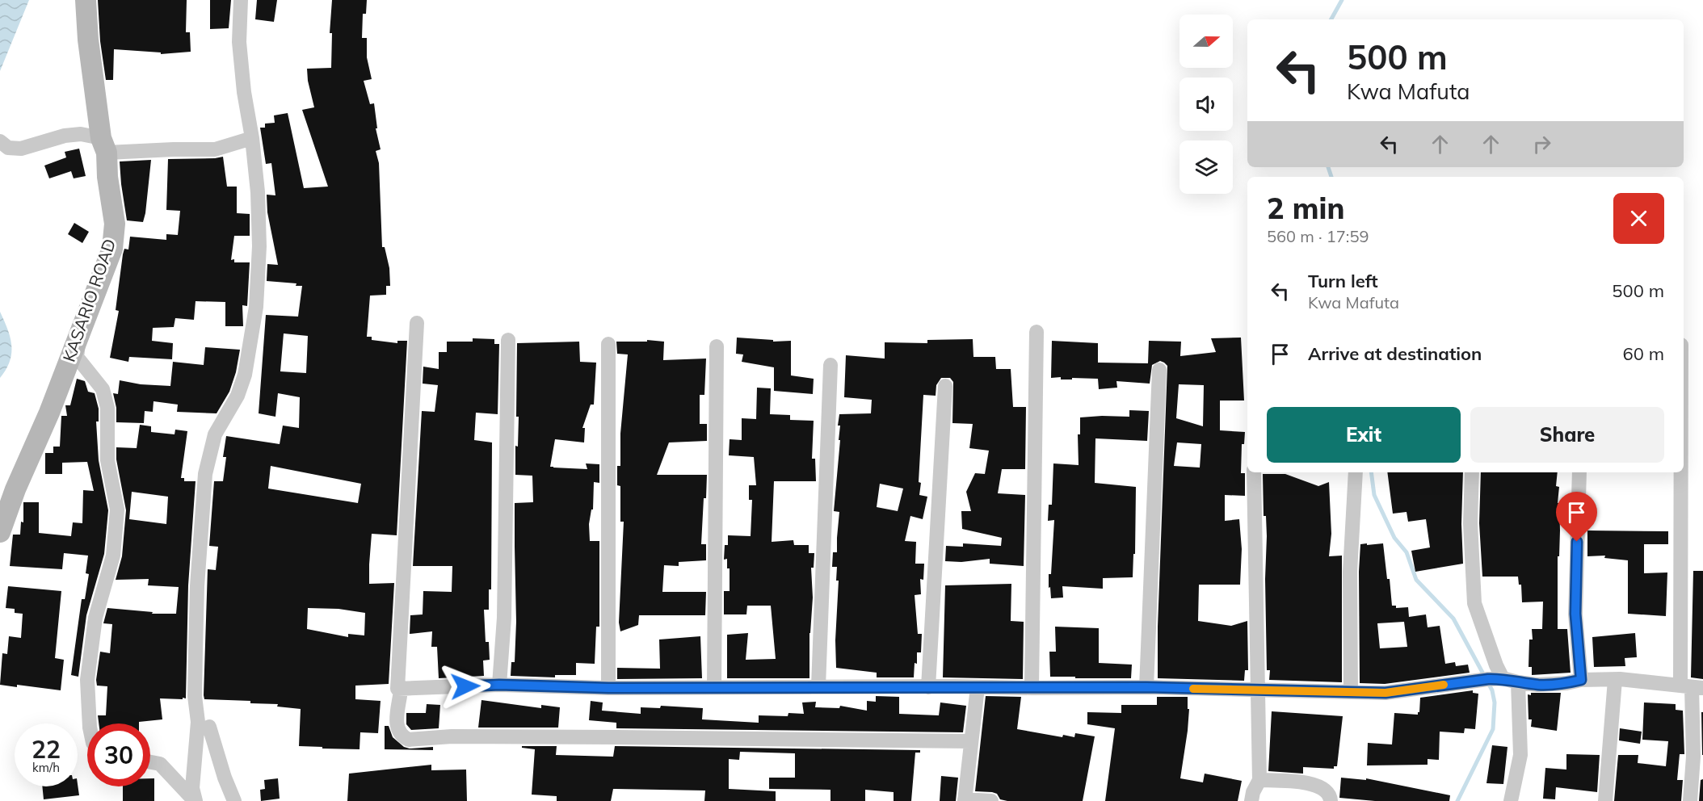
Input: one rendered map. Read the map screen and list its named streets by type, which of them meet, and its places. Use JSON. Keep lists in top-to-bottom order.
{
  "streets": {
    "street": ["KASARIO ROAD"]
  },
  "north": "right",
  "page": {
    "turn": ["500 m", "Kwa Mafuta"],
    "heading": ["2 min", "560 m · 17:59"],
    "list": [
      {
        "name": "Turn left",
        "note": "Kwa Mafuta",
        "value": "500 m"
      },
      {
        "name": "Arrive at destination",
        "value": "60 m"
      }
    ],
    "buttons": ["Exit", "Share"],
    "speed": "22 km/h",
    "limit": "30"
  }
}
